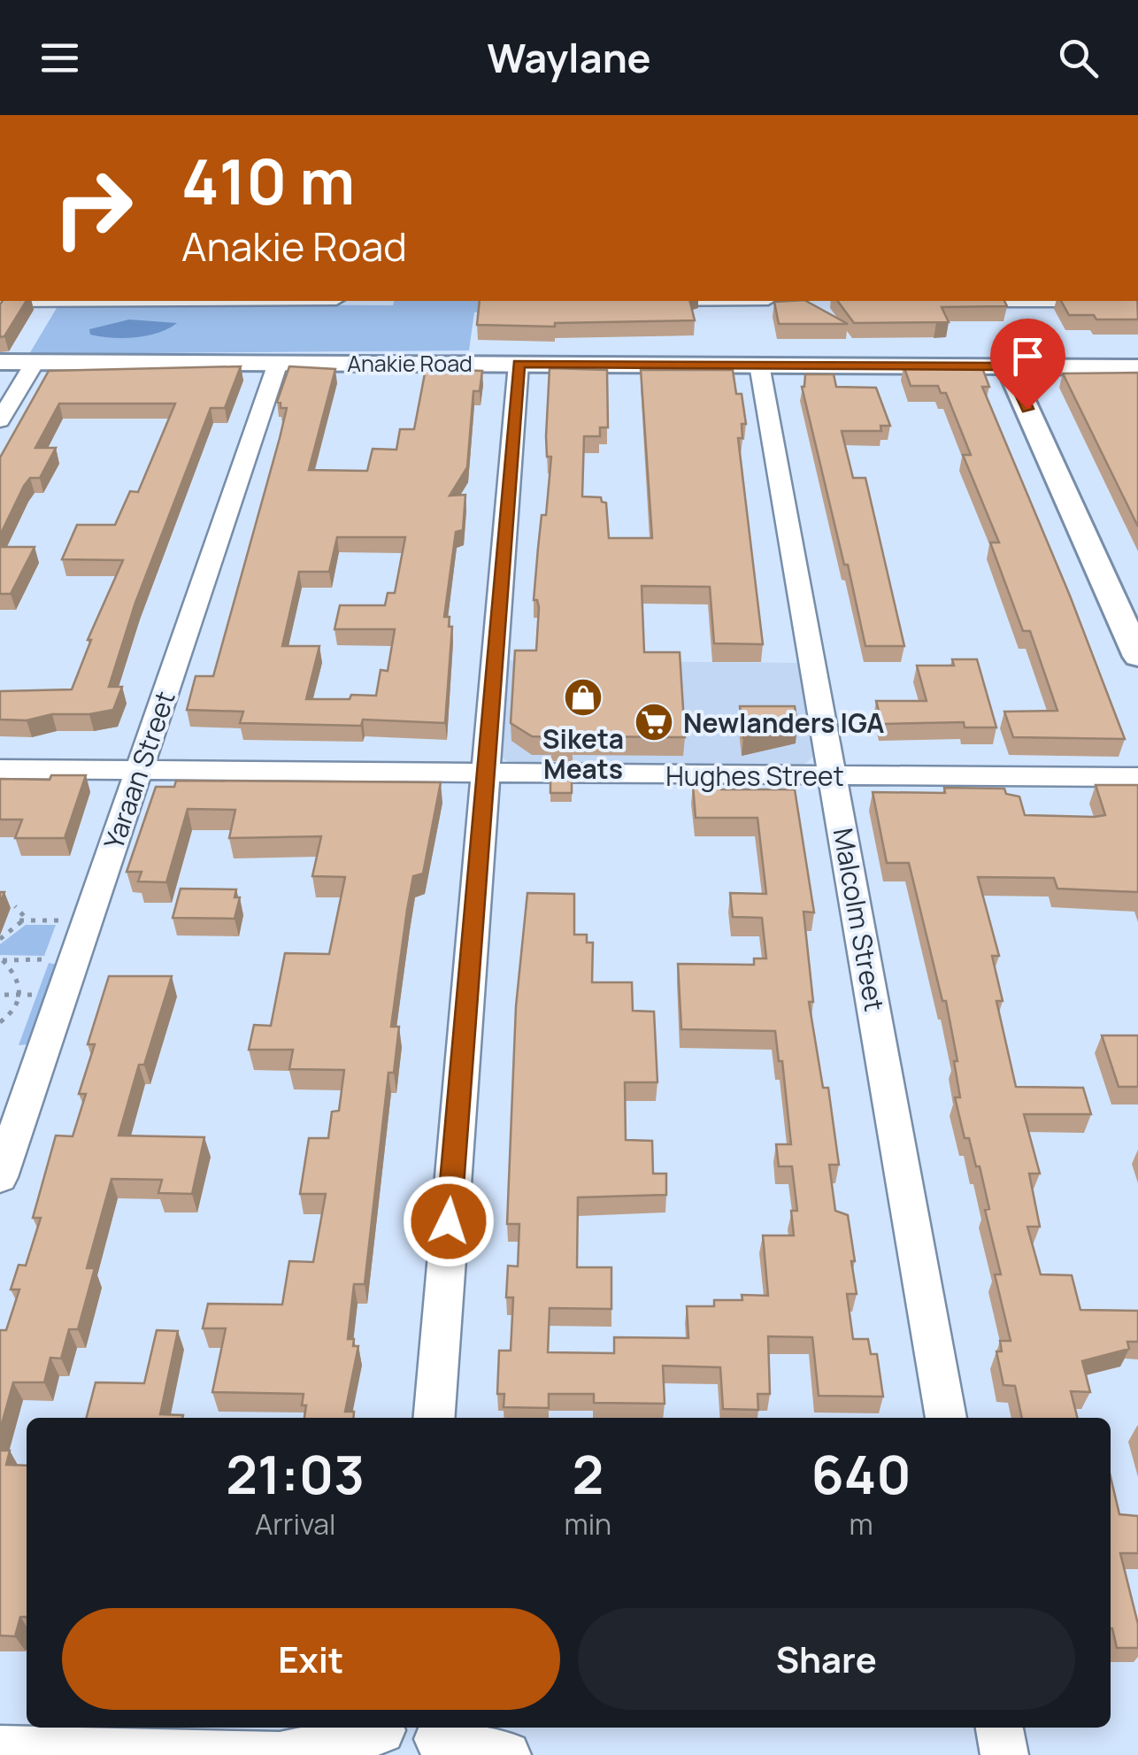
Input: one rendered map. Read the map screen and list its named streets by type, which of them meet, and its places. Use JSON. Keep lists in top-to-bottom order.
{
  "streets": {
    "main road": ["Anakie Road"],
    "street": ["Yaraan Street", "Hughes Street", "Malcolm Street"]
  },
  "crossings": [
    ["Anakie Road", "Yaraan Street"],
    ["Anakie Road", "Malcolm Street"],
    ["Yaraan Street", "Hughes Street"],
    ["Hughes Street", "Malcolm Street"]
  ],
  "places": {
    "shop": ["Siketa Meats"],
    "supermarket": ["Newlanders IGA"]
  },
  "page": {
    "header": "Waylane",
    "turn": ["410 m", "Anakie Road"],
    "eta": [
      "21:03",
      "Arrival",
      "2",
      "min",
      "640",
      "m"
    ],
    "buttons": ["Exit", "Share"]
  }
}
